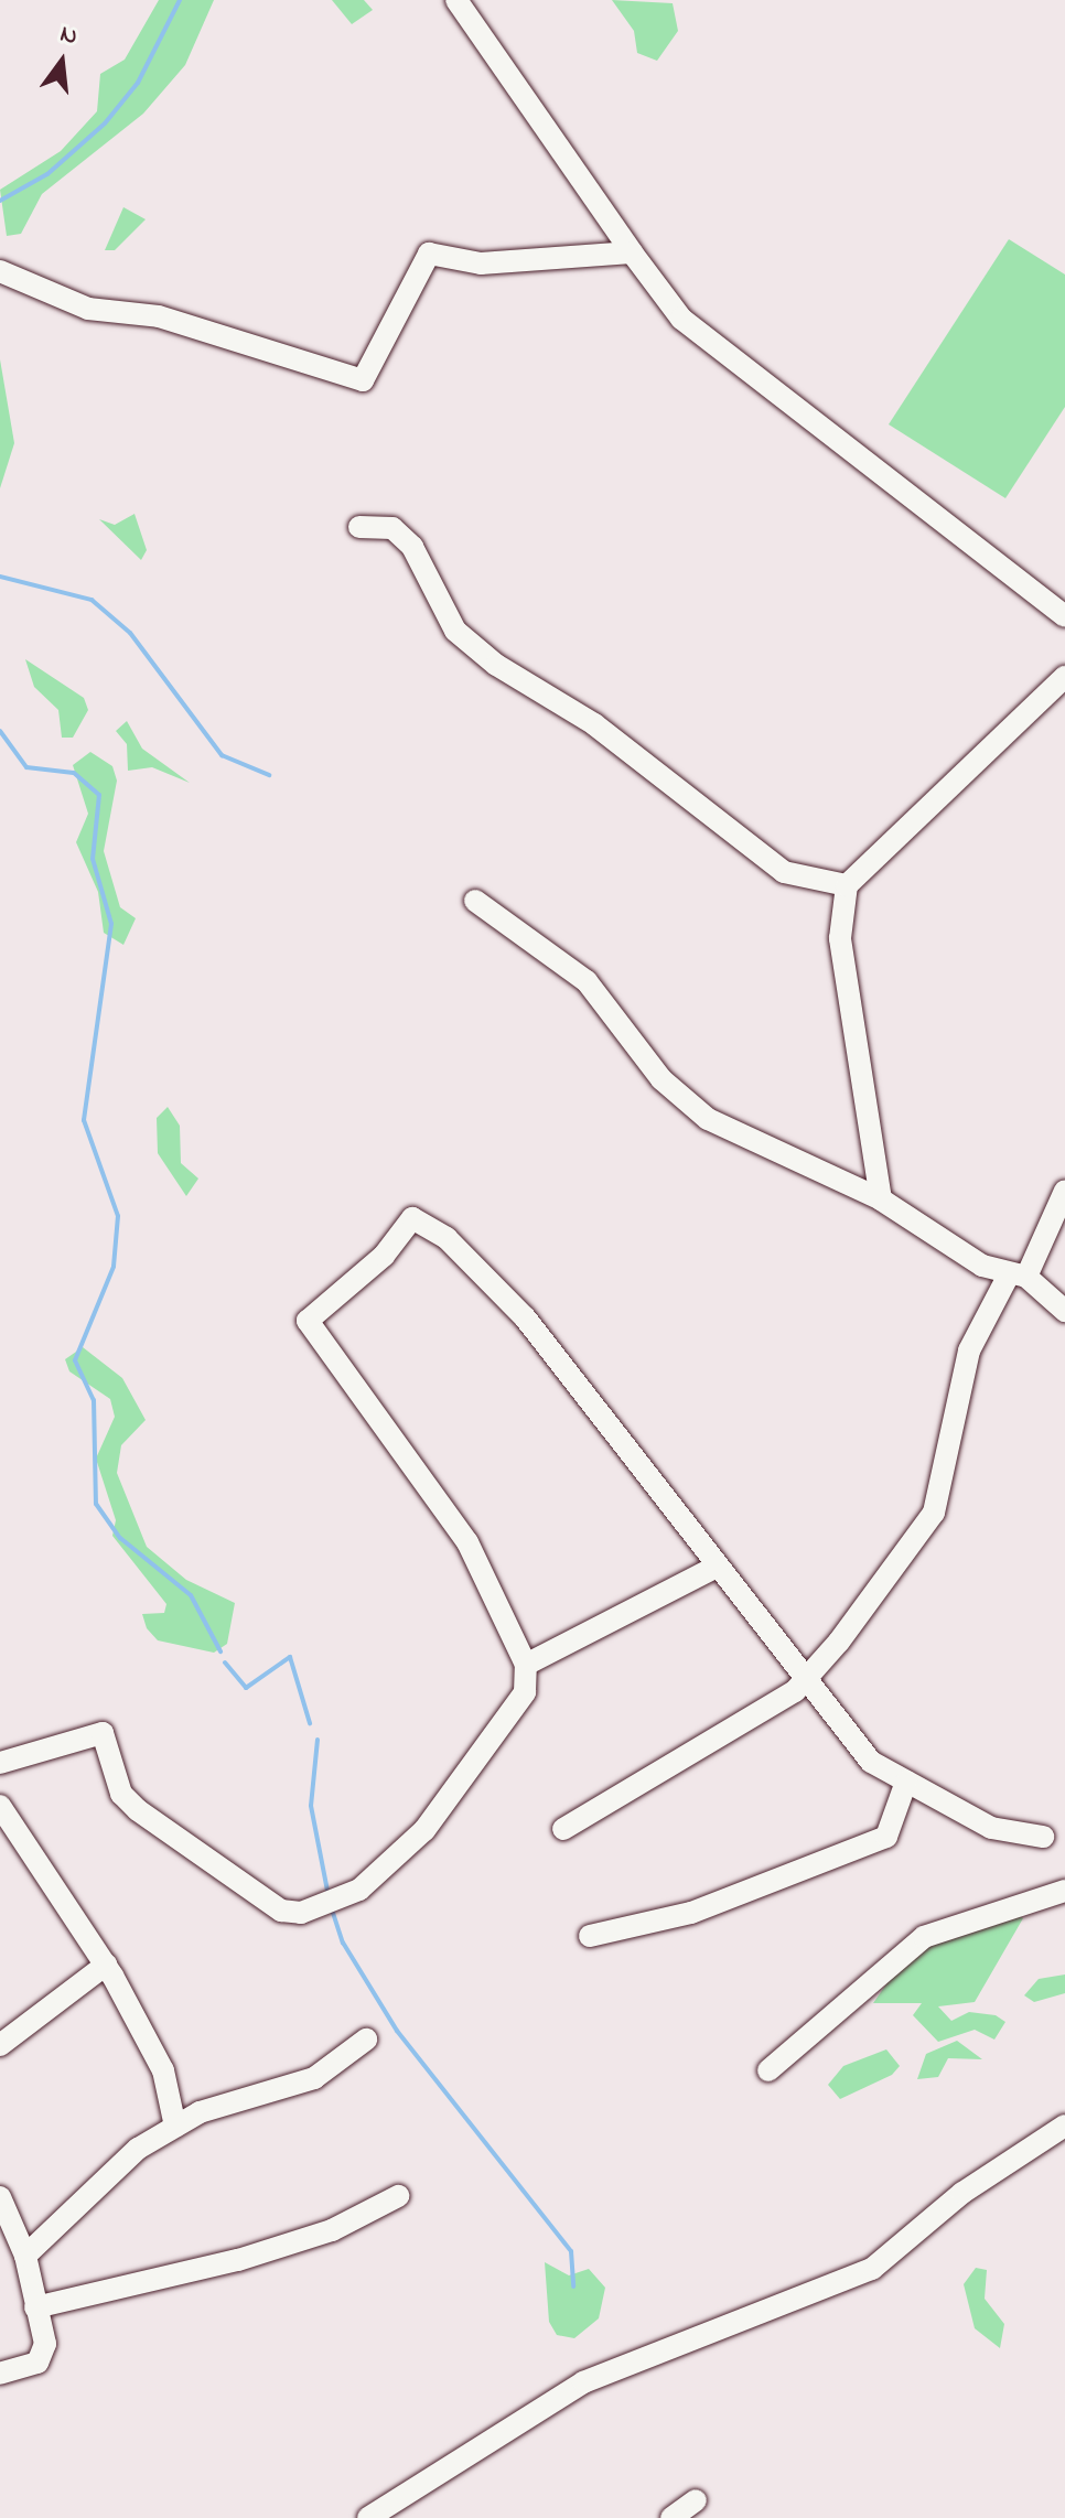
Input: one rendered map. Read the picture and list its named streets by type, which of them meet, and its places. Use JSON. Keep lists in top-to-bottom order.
{
  "north": "top"
}
